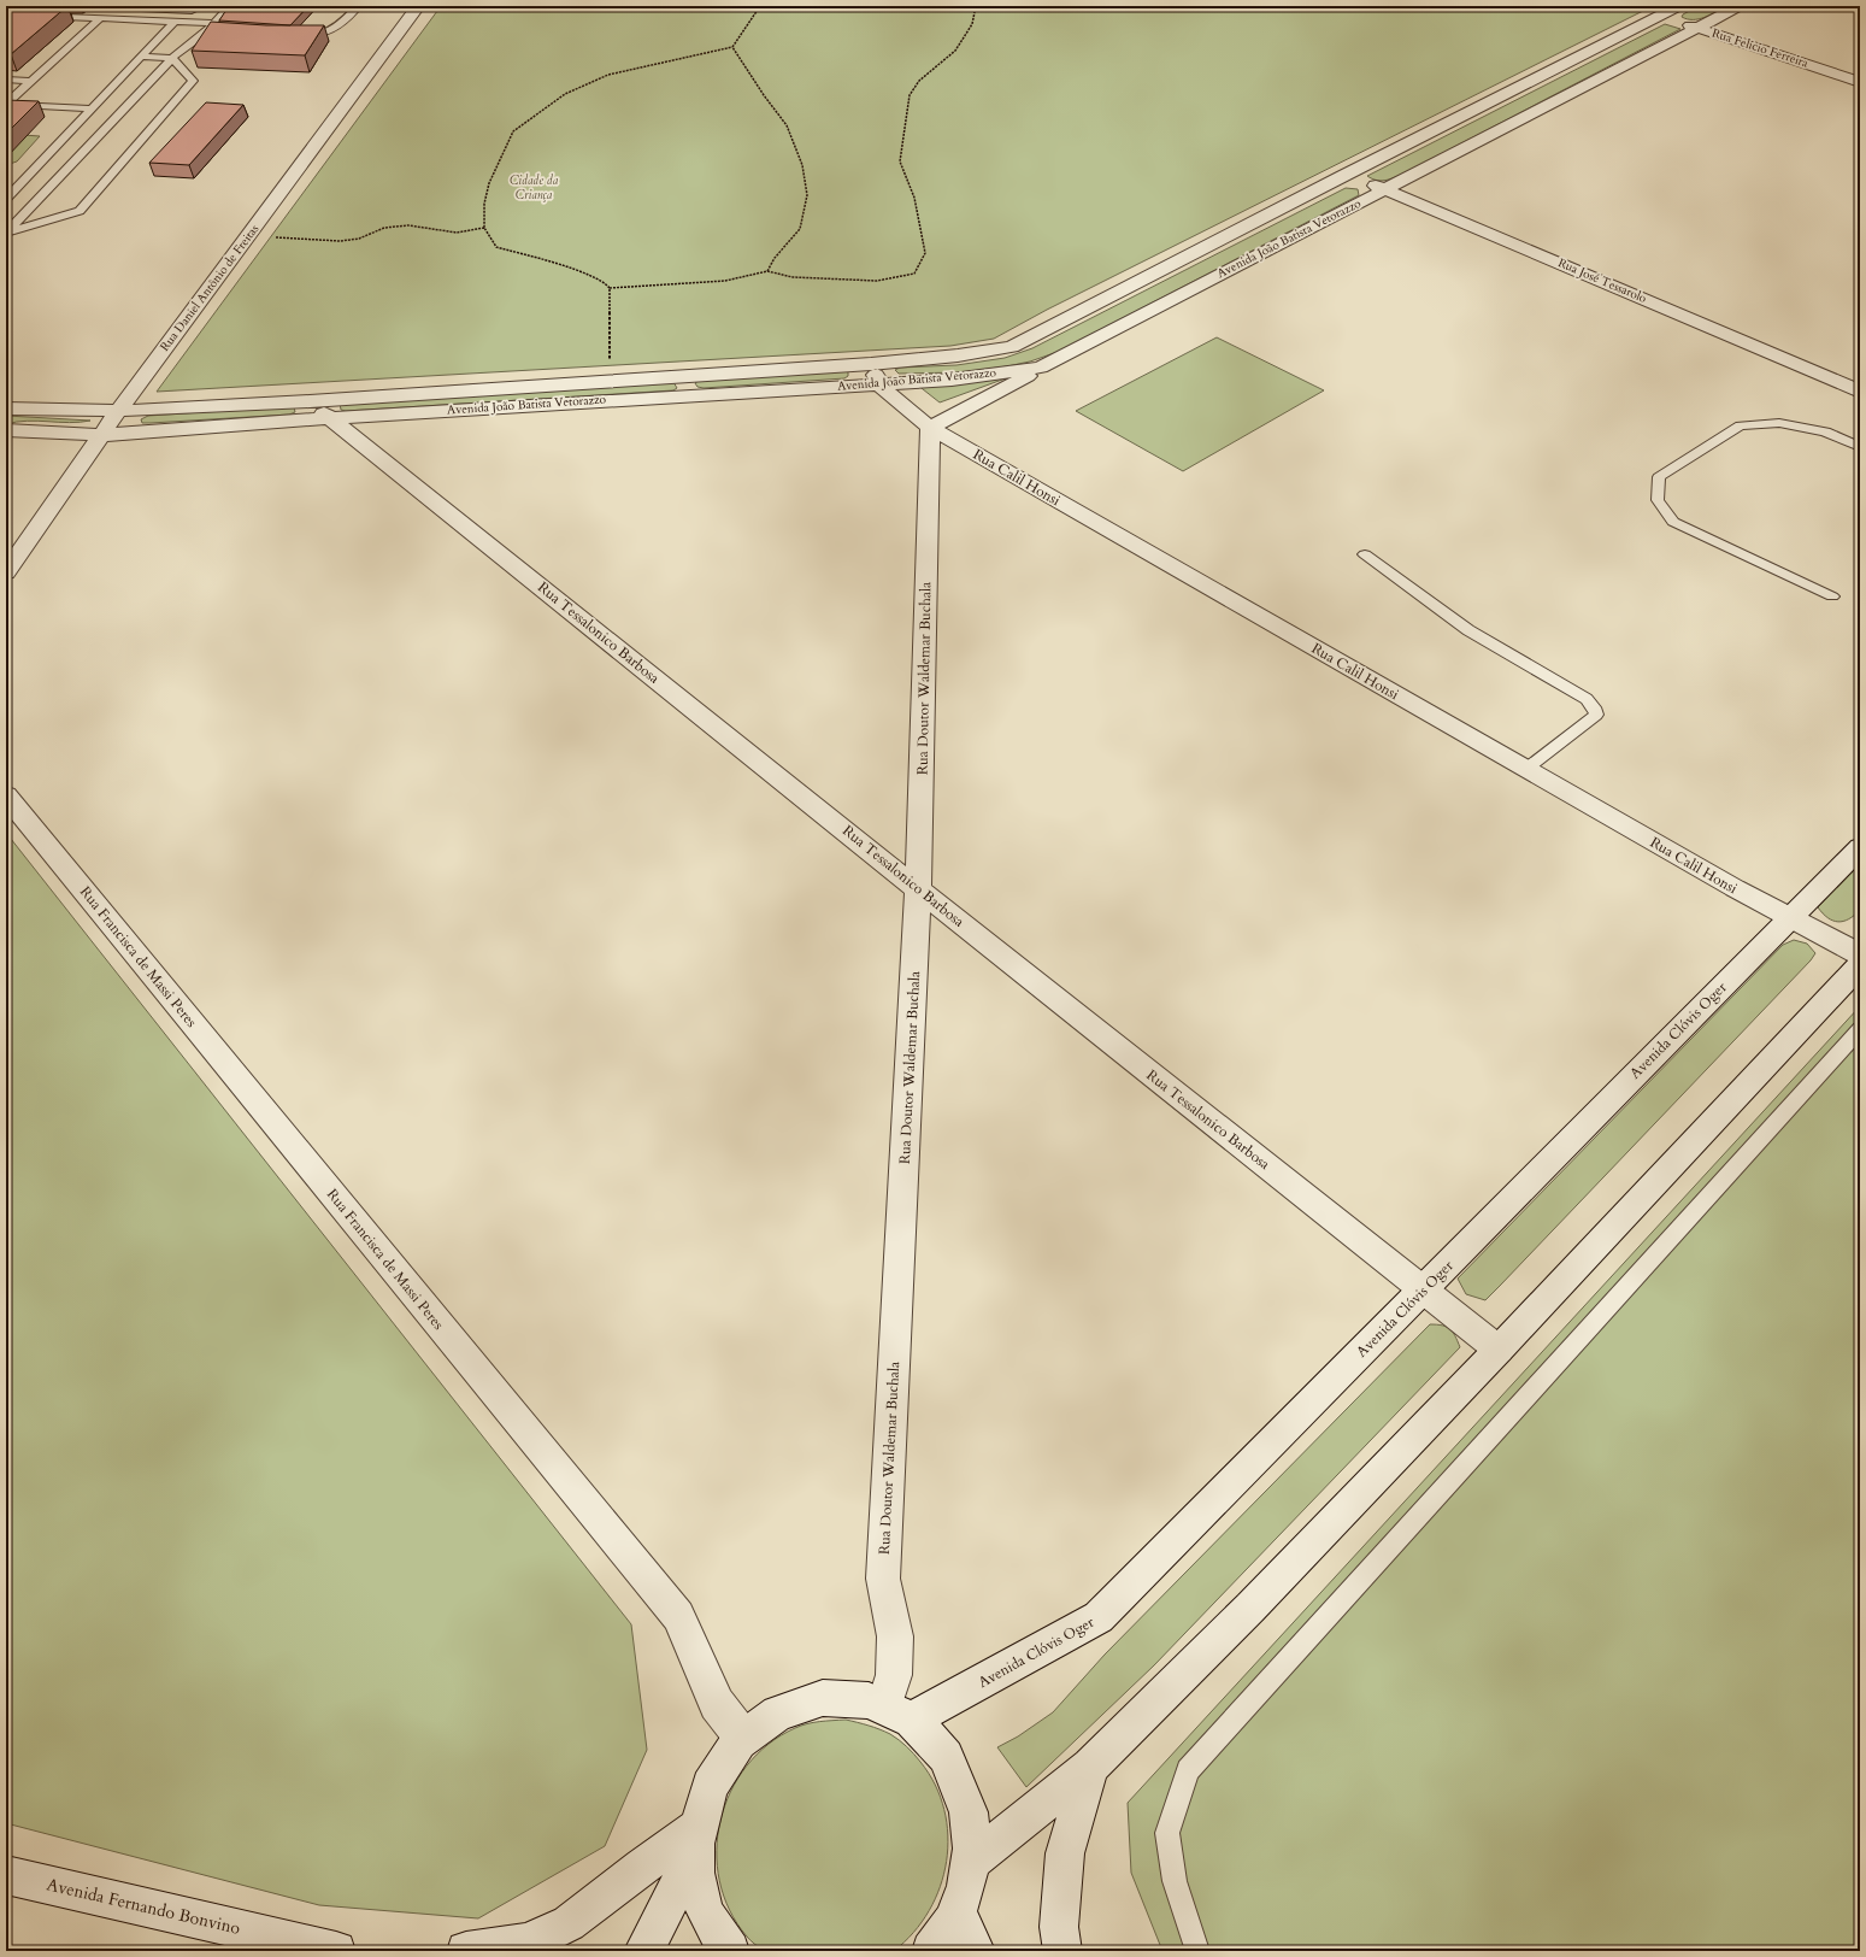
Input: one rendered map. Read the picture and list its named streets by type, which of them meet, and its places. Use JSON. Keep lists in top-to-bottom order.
{
  "streets": {
    "street": [
      "Rua Felício Ferreira",
      "Avenida João Batista Vetorazzo",
      "Rua José Tessarolo",
      "Rua Daniel Antônio de Freitas",
      "Rua Calil Honsi",
      "Rua Tessalonico Barbosa",
      "Rua Doutor Waldemar Buchala",
      "Rua Francisca de Massi Peres",
      "Avenida Clóvis Oger",
      "Avenida Fernando Bonvino"
    ]
  },
  "crossings": [
    ["Rua Felício Ferreira", "Avenida João Batista Vetorazzo"],
    ["Avenida João Batista Vetorazzo", "Rua José Tessarolo"],
    ["Avenida João Batista Vetorazzo", "Rua Daniel Antônio de Freitas"],
    ["Avenida João Batista Vetorazzo", "Rua Calil Honsi"],
    ["Avenida João Batista Vetorazzo", "Rua Tessalonico Barbosa"],
    ["Rua Calil Honsi", "Rua Doutor Waldemar Buchala"],
    ["Rua Calil Honsi", "Avenida Clóvis Oger"],
    ["Rua Tessalonico Barbosa", "Rua Doutor Waldemar Buchala"],
    ["Rua Tessalonico Barbosa", "Avenida Clóvis Oger"],
    ["Rua Doutor Waldemar Buchala", "Avenida Clóvis Oger"]
  ],
  "parks": ["Cidade da Criança"]
}
